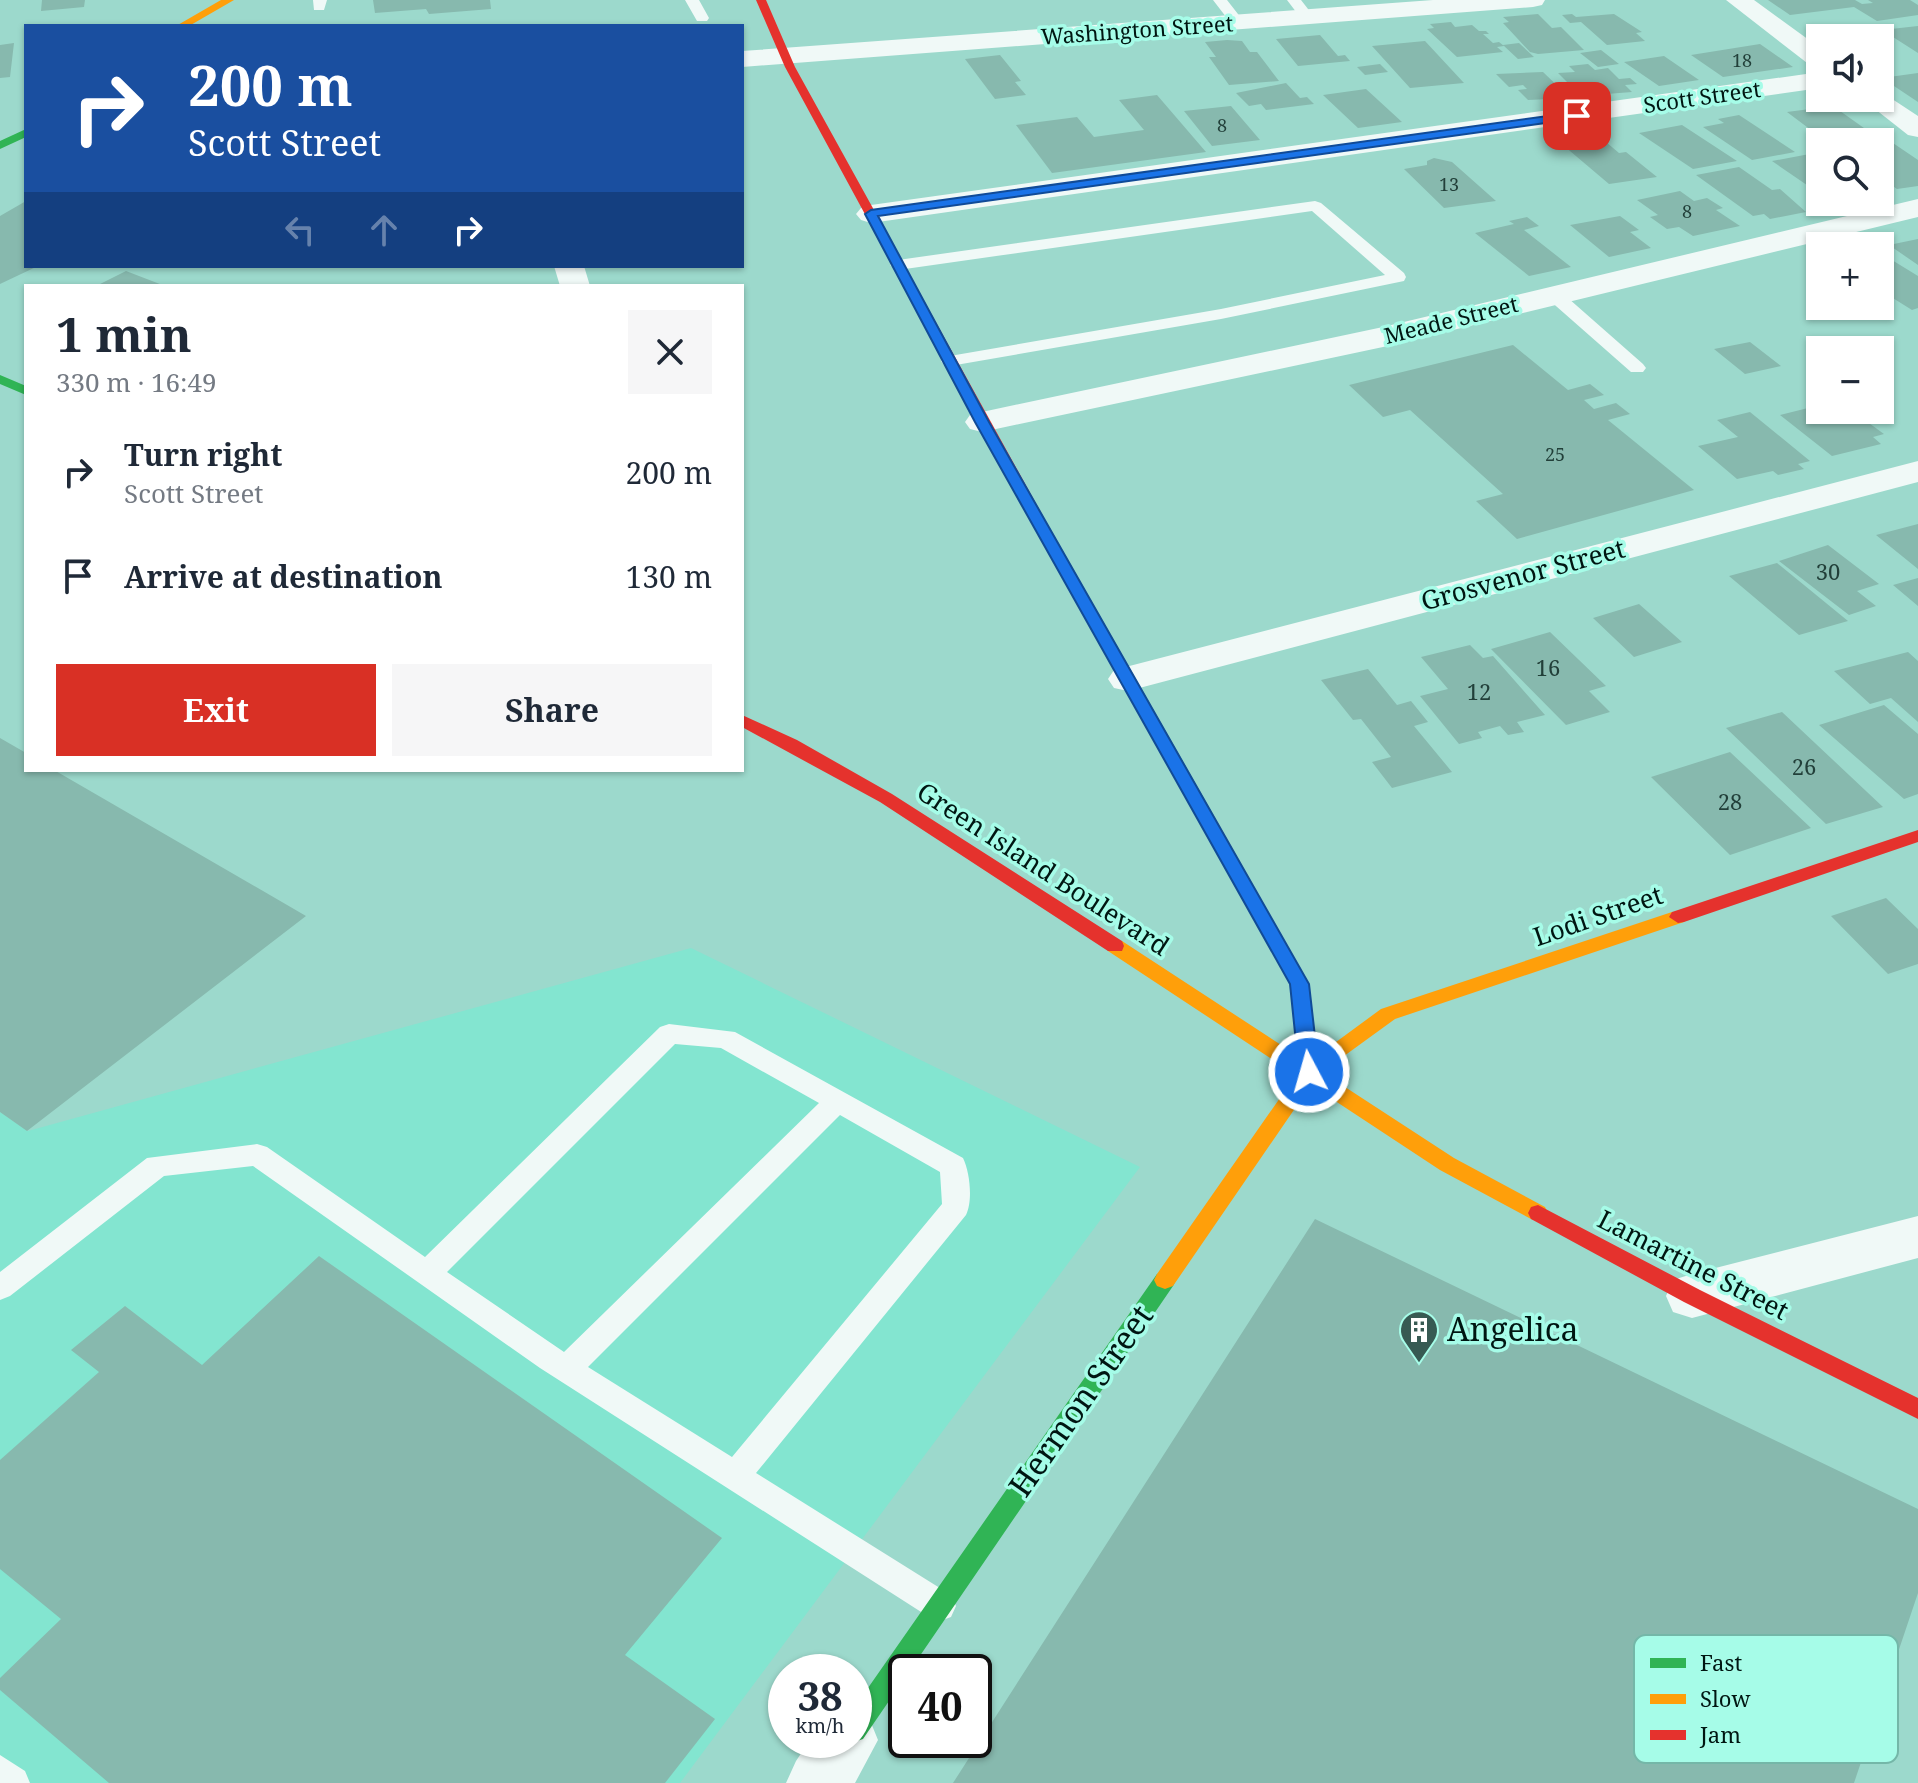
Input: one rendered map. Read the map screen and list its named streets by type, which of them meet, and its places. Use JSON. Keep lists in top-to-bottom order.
{
  "streets": {
    "street": [
      "Washington Street",
      "Scott Street",
      "Meade Street",
      "Grosvenor Street",
      "Green Island Boulevard",
      "Lodi Street",
      "Lamartine Street",
      "Hermon Street"
    ]
  },
  "crossings": [
    ["Green Island Boulevard", "Lodi Street"],
    ["Green Island Boulevard", "Lamartine Street"],
    ["Green Island Boulevard", "Hermon Street"],
    ["Lodi Street", "Hermon Street"]
  ],
  "places": {
    "building": ["Angelica"]
  },
  "house_numbers": [
    "18",
    "8",
    "13",
    "8",
    "25",
    "30",
    "16",
    "12",
    "26",
    "28"
  ],
  "legend": ["Fast", "Slow", "Jam"],
  "page": {
    "map_buttons": ["+", "−"],
    "turn": ["200 m", "Scott Street"],
    "heading": ["1 min", "330 m · 16:49"],
    "list": [
      {
        "name": "Turn right",
        "note": "Scott Street",
        "value": "200 m"
      },
      {
        "name": "Arrive at destination",
        "value": "130 m"
      }
    ],
    "buttons": ["Exit", "Share"],
    "speed": "38 km/h",
    "limit": "40"
  }
}
